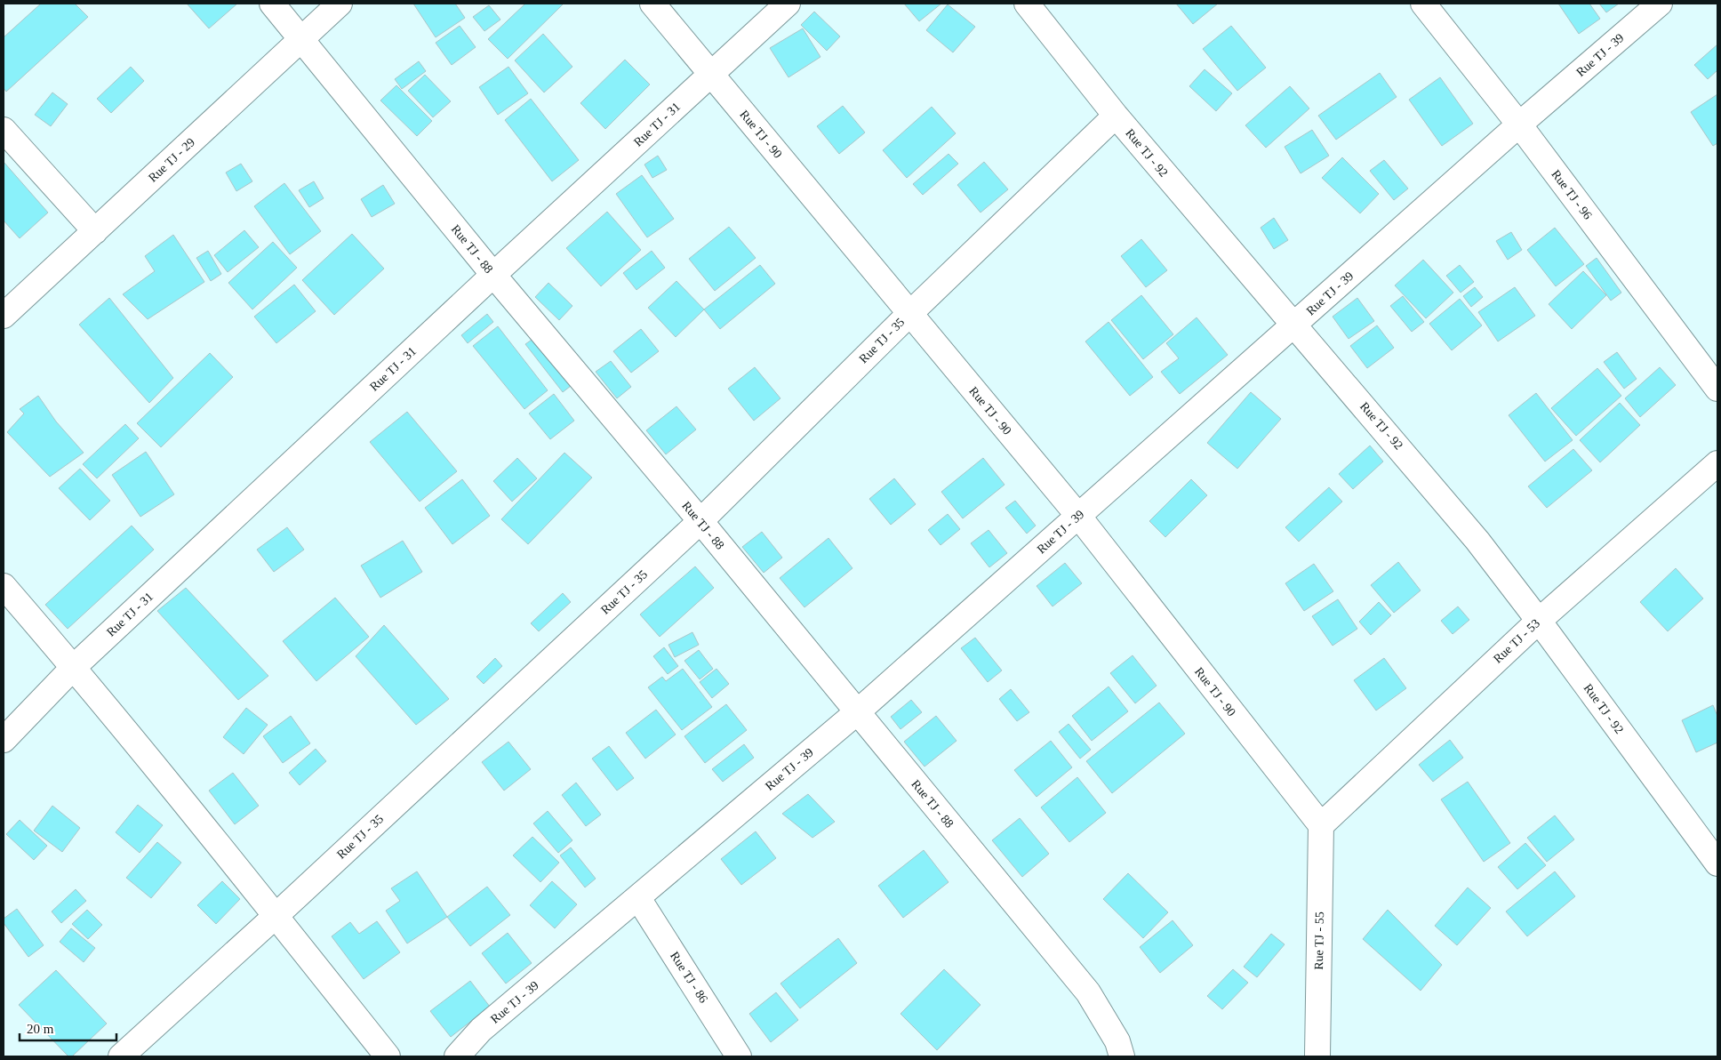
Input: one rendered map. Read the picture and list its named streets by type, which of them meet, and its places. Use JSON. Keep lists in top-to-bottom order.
{
  "streets": {
    "street": [
      "Rue TJ - 39",
      "Rue TJ - 31",
      "Rue TJ - 90",
      "Rue TJ - 92",
      "Rue TJ - 29",
      "Rue TJ - 96",
      "Rue TJ - 88",
      "Rue TJ - 35",
      "Rue TJ - 53",
      "Rue TJ - 55",
      "Rue TJ - 86"
    ]
  },
  "crossings": [
    ["Rue TJ - 39", "Rue TJ - 90"],
    ["Rue TJ - 39", "Rue TJ - 92"],
    ["Rue TJ - 39", "Rue TJ - 96"],
    ["Rue TJ - 39", "Rue TJ - 88"],
    ["Rue TJ - 39", "Rue TJ - 86"],
    ["Rue TJ - 31", "Rue TJ - 90"],
    ["Rue TJ - 31", "Rue TJ - 88"],
    ["Rue TJ - 90", "Rue TJ - 35"],
    ["Rue TJ - 90", "Rue TJ - 53"],
    ["Rue TJ - 90", "Rue TJ - 55"],
    ["Rue TJ - 92", "Rue TJ - 35"],
    ["Rue TJ - 92", "Rue TJ - 53"],
    ["Rue TJ - 29", "Rue TJ - 88"],
    ["Rue TJ - 88", "Rue TJ - 35"],
    ["Rue TJ - 53", "Rue TJ - 55"]
  ],
  "scale_bar": "20 m"
}
